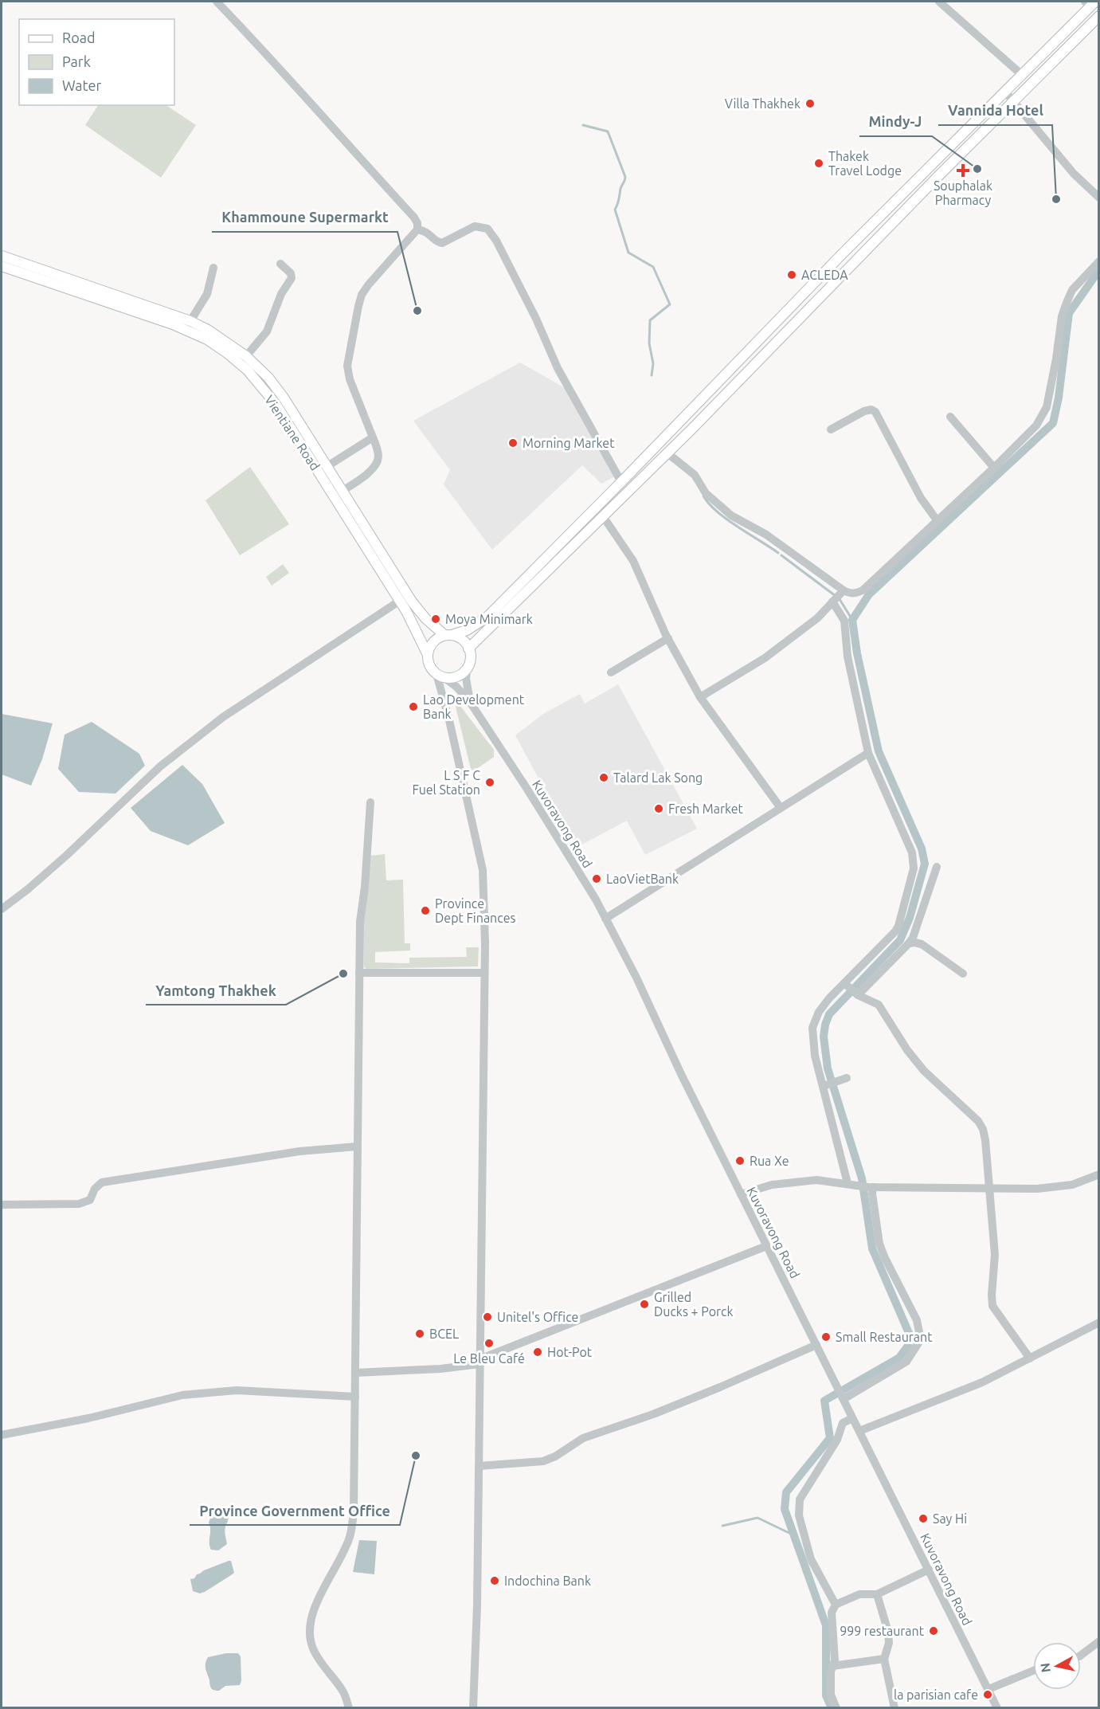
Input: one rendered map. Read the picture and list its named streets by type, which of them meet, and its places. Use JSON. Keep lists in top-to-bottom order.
{
  "streets": {
    "main road": ["Vientiane Road"],
    "street": ["Kuvoravong Road"]
  },
  "crossings": [
    ["Vientiane Road", "Kuvoravong Road"]
  ],
  "places": {
    "other": [
      "Villa Thakhek",
      "Thakek Travel Lodge",
      "Mindy-J",
      "Vannida Hotel",
      "ACLEDA",
      "Khammoune Supermarkt",
      "Morning Market",
      "Moya Minimark",
      "Lao Development Bank",
      "Talard Lak Song",
      "L S F C Fuel Station",
      "Fresh Market",
      "LaoVietBank",
      "Province Dept Finances",
      "Yamtong Thakhek",
      "Rua Xe",
      "Grilled Ducks + Porck",
      "Unitel's Office",
      "BCEL",
      "Small Restaurant",
      "Le Bleu Café",
      "Hot-Pot",
      "Province Government Office",
      "Say Hi",
      "Indochina Bank",
      "999 restaurant",
      "la parisian cafe"
    ],
    "health": ["Souphalak Pharmacy"]
  },
  "legend": ["Road", "Park", "Water"],
  "north": "left"
}
